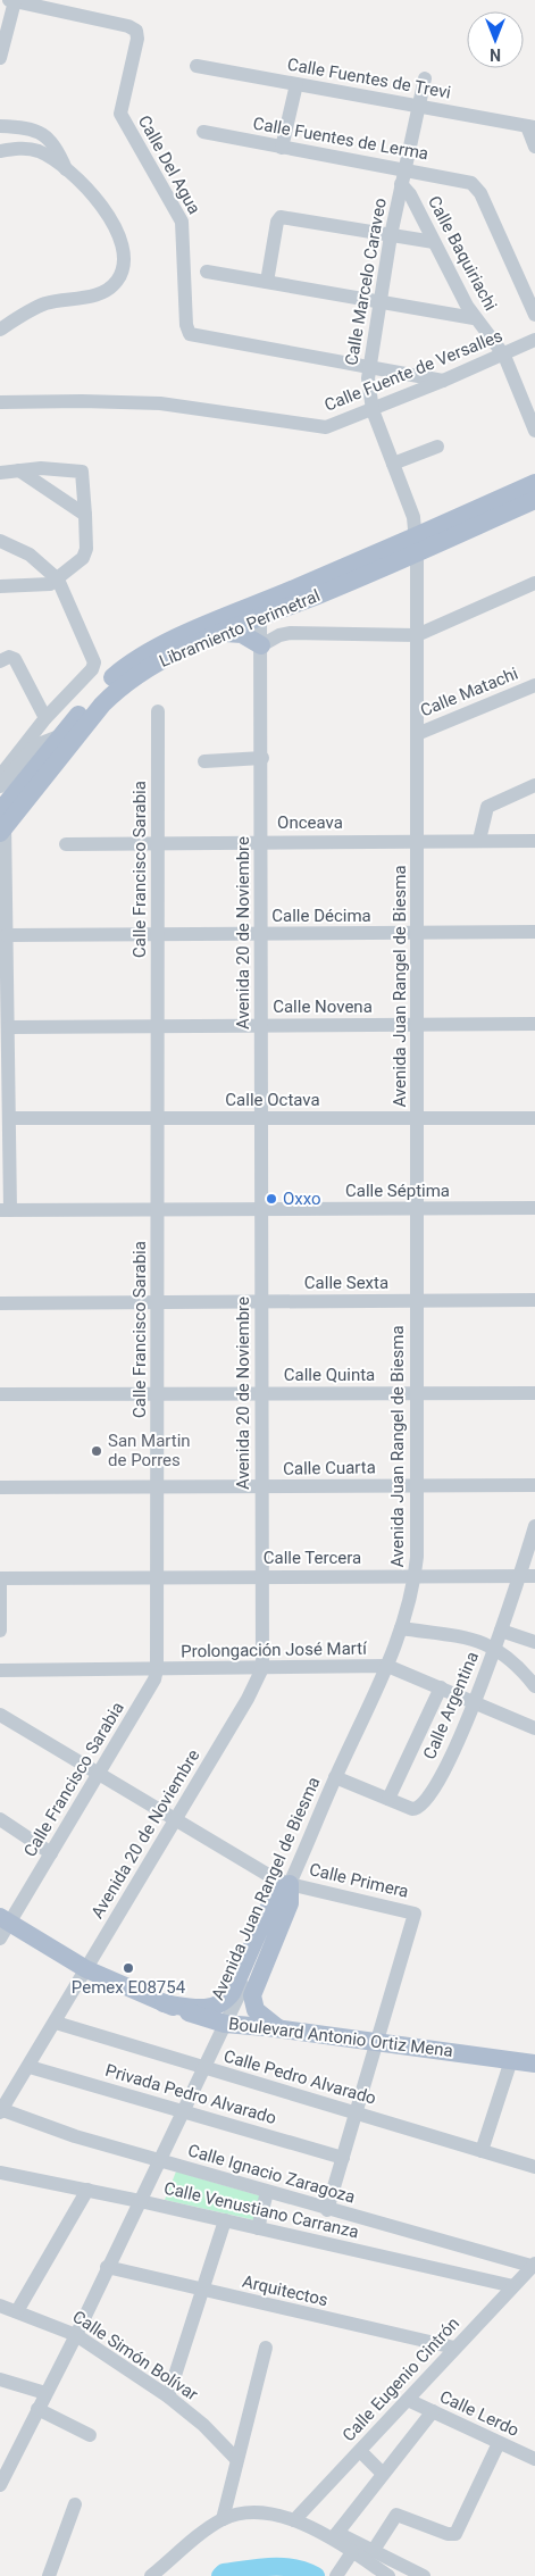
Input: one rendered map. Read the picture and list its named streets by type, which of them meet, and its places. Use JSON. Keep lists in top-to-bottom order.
{
  "streets": {
    "main road": ["Libramiento Perimetral", "Boulevard Antonio Ortiz Mena"],
    "street": [
      "Calle Fuentes de Trevi",
      "Calle Fuentes de Lerma",
      "Calle Del Agua",
      "Calle Baquiriachi",
      "Calle Marcelo Caraveo",
      "Calle Fuente de Versalles",
      "Calle Matachi",
      "Onceava",
      "Calle Francisco Sarabia",
      "Calle Décima",
      "Avenida 20 de Noviembre",
      "Avenida Juan Rangel de Biesma",
      "Calle Novena",
      "Calle Octava",
      "Calle Séptima",
      "Calle Sexta",
      "Calle Quinta",
      "Calle Cuarta",
      "Calle Tercera",
      "Prolongación José Martí",
      "Calle Argentina",
      "Calle Primera",
      "Calle Pedro Alvarado",
      "Privada Pedro Alvarado",
      "Calle Ignacio Zaragoza",
      "Calle Venustiano Carranza",
      "Arquitectos",
      "Calle Simón Bolívar",
      "Calle Eugenio Cintrón",
      "Calle Lerdo"
    ]
  },
  "crossings": [
    ["Calle Fuentes de Trevi", "Calle Marcelo Caraveo"],
    ["Calle Fuentes de Lerma", "Calle Baquiriachi"],
    ["Calle Fuentes de Lerma", "Calle Marcelo Caraveo"],
    ["Calle Del Agua", "Calle Marcelo Caraveo"],
    ["Calle Baquiriachi", "Calle Marcelo Caraveo"],
    ["Calle Baquiriachi", "Calle Fuente de Versalles"],
    ["Calle Marcelo Caraveo", "Calle Fuente de Versalles"],
    ["Calle Marcelo Caraveo", "Libramiento Perimetral"],
    ["Calle Marcelo Caraveo", "Avenida Juan Rangel de Biesma"],
    ["Libramiento Perimetral", "Avenida 20 de Noviembre"],
    ["Libramiento Perimetral", "Avenida Juan Rangel de Biesma"],
    ["Calle Matachi", "Avenida Juan Rangel de Biesma"],
    ["Onceava", "Calle Francisco Sarabia"],
    ["Onceava", "Avenida 20 de Noviembre"],
    ["Onceava", "Avenida Juan Rangel de Biesma"],
    ["Calle Francisco Sarabia", "Calle Décima"],
    ["Calle Francisco Sarabia", "Calle Novena"],
    ["Calle Francisco Sarabia", "Calle Octava"],
    ["Calle Francisco Sarabia", "Calle Séptima"],
    ["Calle Francisco Sarabia", "Calle Sexta"],
    ["Calle Francisco Sarabia", "Calle Quinta"],
    ["Calle Francisco Sarabia", "Calle Cuarta"],
    ["Calle Francisco Sarabia", "Calle Tercera"],
    ["Calle Francisco Sarabia", "Prolongación José Martí"],
    ["Calle Francisco Sarabia", "Calle Primera"],
    ["Calle Francisco Sarabia", "Boulevard Antonio Ortiz Mena"],
    ["Calle Décima", "Avenida 20 de Noviembre"],
    ["Calle Décima", "Avenida Juan Rangel de Biesma"],
    ["Avenida 20 de Noviembre", "Calle Novena"],
    ["Avenida 20 de Noviembre", "Calle Octava"],
    ["Avenida 20 de Noviembre", "Calle Séptima"],
    ["Avenida 20 de Noviembre", "Calle Sexta"],
    ["Avenida 20 de Noviembre", "Calle Quinta"],
    ["Avenida 20 de Noviembre", "Calle Cuarta"],
    ["Avenida 20 de Noviembre", "Calle Tercera"],
    ["Avenida 20 de Noviembre", "Prolongación José Martí"],
    ["Avenida 20 de Noviembre", "Calle Primera"],
    ["Avenida 20 de Noviembre", "Boulevard Antonio Ortiz Mena"],
    ["Avenida 20 de Noviembre", "Calle Pedro Alvarado"],
    ["Avenida 20 de Noviembre", "Privada Pedro Alvarado"],
    ["Avenida 20 de Noviembre", "Calle Ignacio Zaragoza"],
    ["Avenida Juan Rangel de Biesma", "Calle Novena"],
    ["Avenida Juan Rangel de Biesma", "Calle Octava"],
    ["Avenida Juan Rangel de Biesma", "Calle Séptima"],
    ["Avenida Juan Rangel de Biesma", "Calle Sexta"],
    ["Avenida Juan Rangel de Biesma", "Calle Quinta"],
    ["Avenida Juan Rangel de Biesma", "Calle Cuarta"],
    ["Avenida Juan Rangel de Biesma", "Calle Tercera"],
    ["Avenida Juan Rangel de Biesma", "Prolongación José Martí"],
    ["Avenida Juan Rangel de Biesma", "Calle Argentina"],
    ["Avenida Juan Rangel de Biesma", "Calle Primera"],
    ["Avenida Juan Rangel de Biesma", "Calle Pedro Alvarado"],
    ["Avenida Juan Rangel de Biesma", "Privada Pedro Alvarado"],
    ["Avenida Juan Rangel de Biesma", "Calle Ignacio Zaragoza"],
    ["Avenida Juan Rangel de Biesma", "Calle Venustiano Carranza"],
    ["Avenida Juan Rangel de Biesma", "Arquitectos"],
    ["Avenida Juan Rangel de Biesma", "Calle Simón Bolívar"],
    ["Calle Tercera", "Calle Argentina"],
    ["Prolongación José Martí", "Calle Argentina"],
    ["Calle Primera", "Boulevard Antonio Ortiz Mena"],
    ["Calle Ignacio Zaragoza", "Calle Eugenio Cintrón"],
    ["Calle Venustiano Carranza", "Calle Eugenio Cintrón"],
    ["Arquitectos", "Calle Eugenio Cintrón"],
    ["Calle Eugenio Cintrón", "Calle Lerdo"]
  ],
  "places": ["Oxxo", "San Martin de Porres", "Pemex E08754"],
  "north": "bottom"
}
